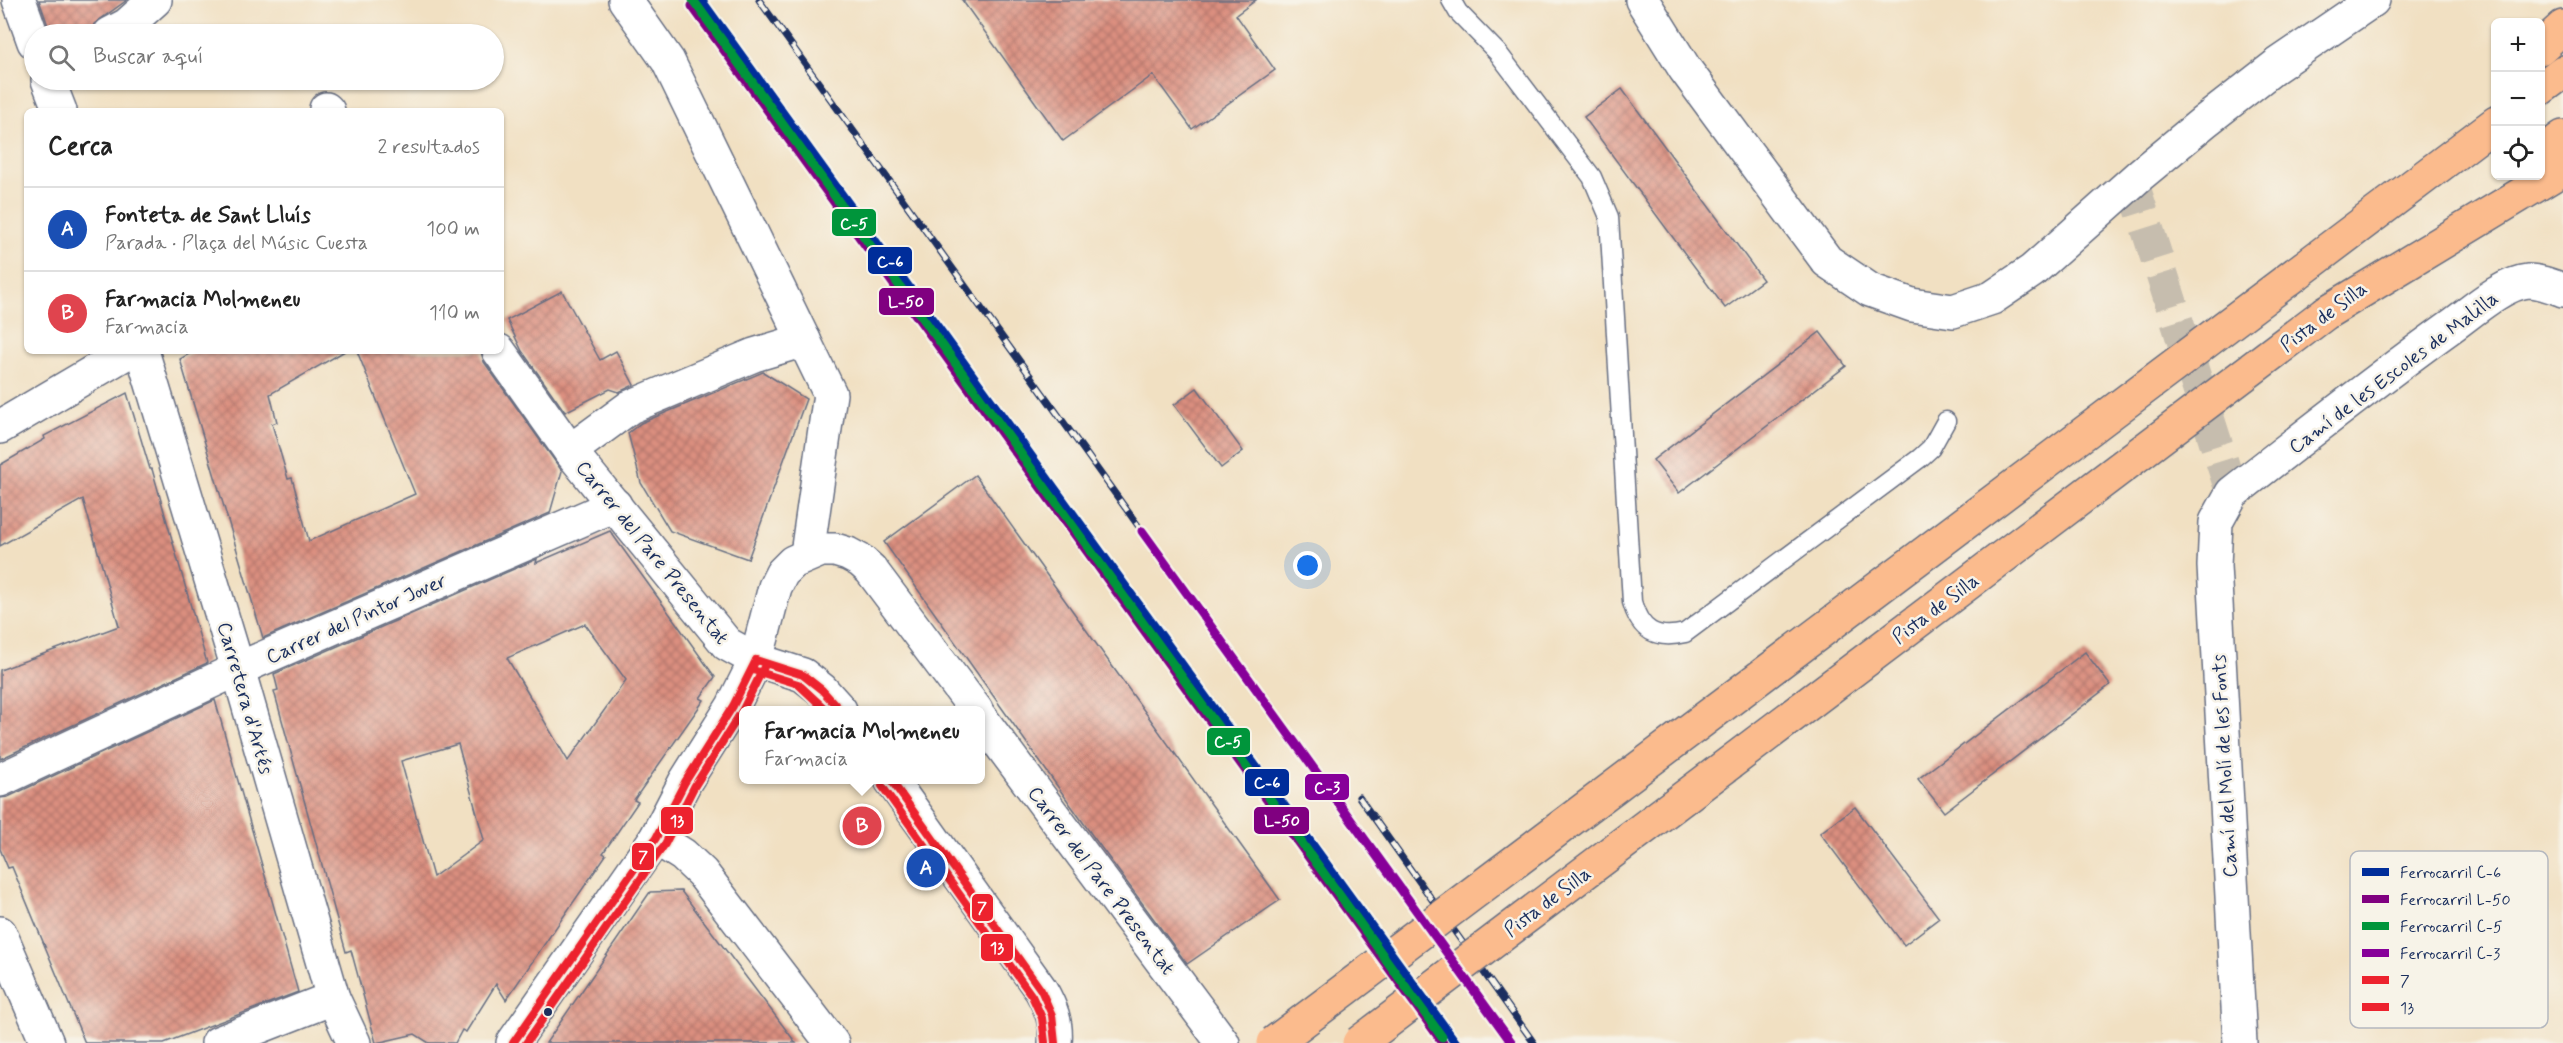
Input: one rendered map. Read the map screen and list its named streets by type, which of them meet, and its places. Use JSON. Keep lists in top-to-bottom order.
{
  "streets": {
    "highway": ["Pista de Silla"],
    "street": [
      "Camí de les Escoles de Malilla",
      "Carrer del Pare Presentat",
      "Carrer del Pintor Jover",
      "Carretera d'Artés",
      "Camí del Molí de les Fonts"
    ]
  },
  "crossings": [
    ["Camí de les Escoles de Malilla", "Camí del Molí de les Fonts"],
    ["Carrer del Pare Presentat", "Carrer del Pintor Jover"],
    ["Carrer del Pintor Jover", "Carretera d'Artés"]
  ],
  "lines": [
    "rail line C-6",
    "rail line C-5",
    "rail line L-50",
    "rail line C-3",
    "transit line 7",
    "transit line 13"
  ],
  "legend": [
    "Ferrocarril C-6",
    "Ferrocarril L-50",
    "Ferrocarril C-5",
    "Ferrocarril C-3",
    "7",
    "13"
  ],
  "page": {
    "map_buttons": ["+", "−"],
    "search": "Buscar aquí",
    "heading": ["Cerca", "2 resultados"],
    "list": [
      {
        "mark": "A",
        "name": "Fonteta de Sant Lluís",
        "note": "Parada · Plaça del Músic Cuesta",
        "value": "100 m"
      },
      {
        "mark": "B",
        "name": "Farmacia Molmeneu",
        "note": "Farmacia",
        "value": "110 m"
      }
    ],
    "popup": ["Farmacia Molmeneu", "Farmacia"],
    "pins": ["B", "A"]
  }
}
